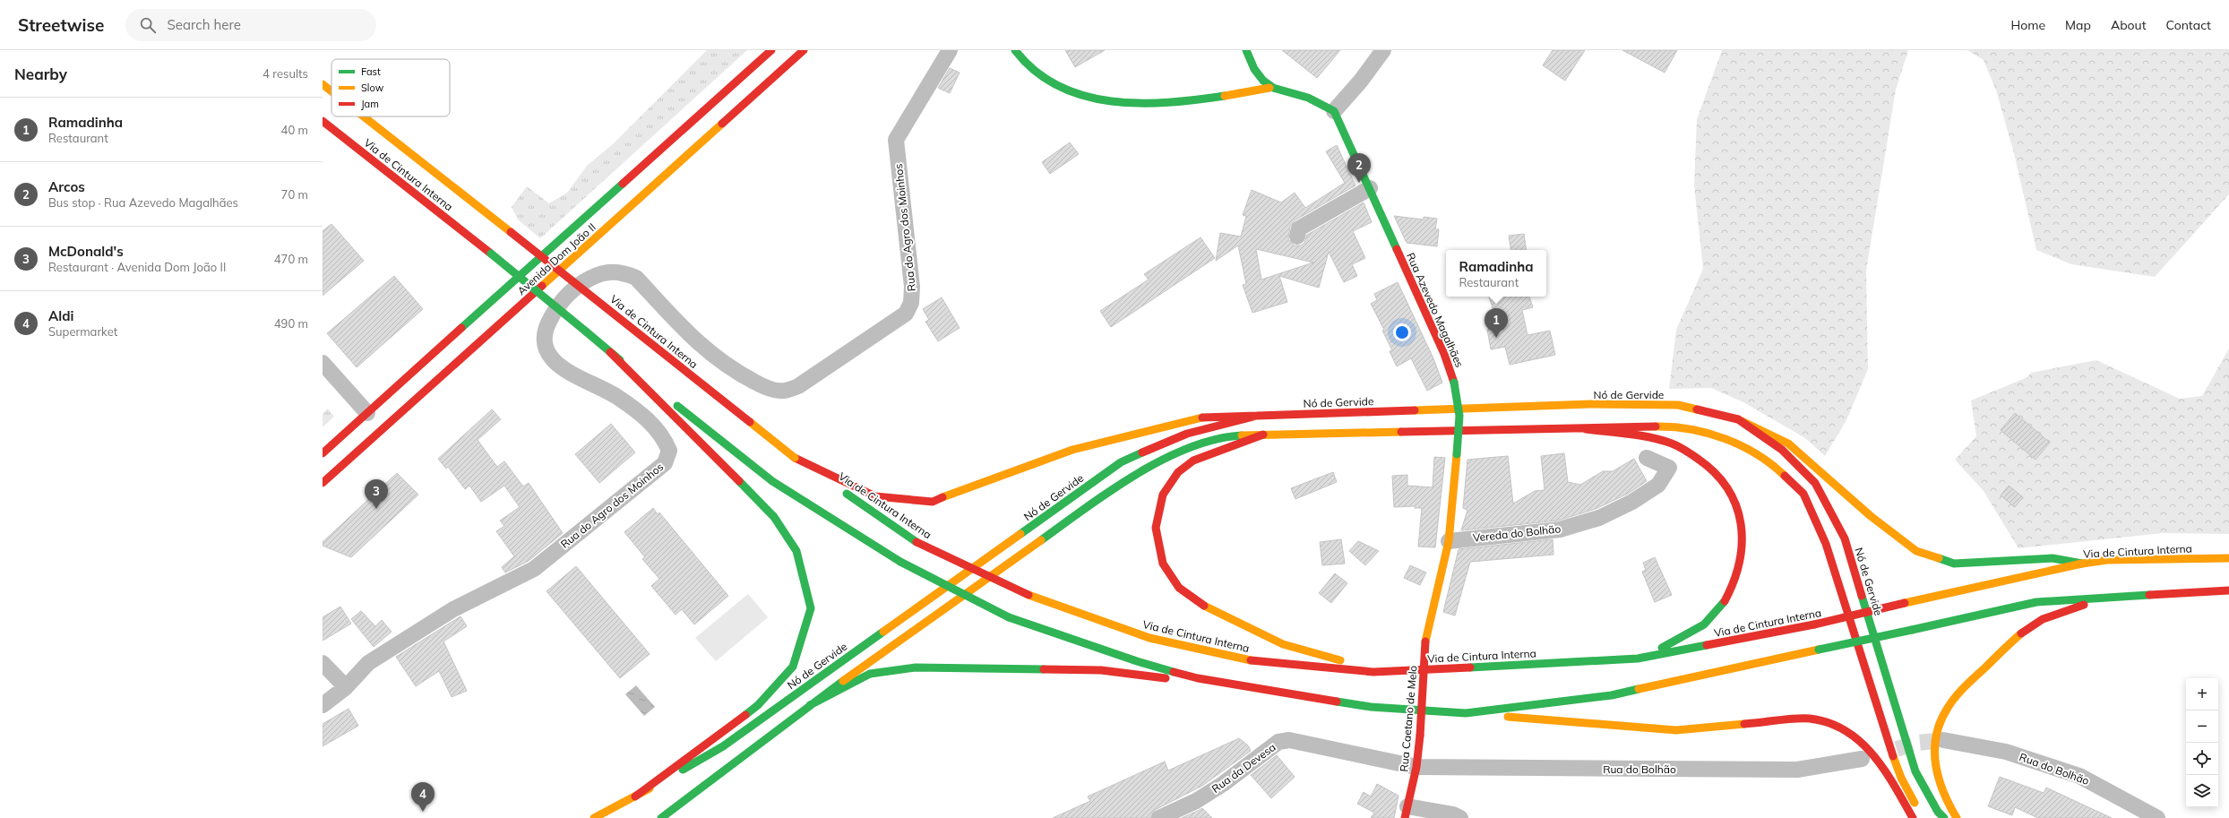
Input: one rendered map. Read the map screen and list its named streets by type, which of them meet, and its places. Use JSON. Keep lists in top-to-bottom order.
{
  "streets": {
    "main road": [
      "Via de Cintura Interna",
      "Avenida Dom João II",
      "Rua Azevedo Magalhães",
      "Nó de Gervide",
      "Rua Caetano de Melo"
    ],
    "street": [
      "Rua do Agro dos Moinhos",
      "Vereda do Bolhão",
      "Rua da Devesa",
      "Rua do Bolhão"
    ]
  },
  "crossings": [
    ["Rua Azevedo Magalhães", "Vereda do Bolhão"],
    ["Rua Azevedo Magalhães", "Rua Caetano de Melo"],
    ["Rua Caetano de Melo", "Rua da Devesa"],
    ["Rua Caetano de Melo", "Rua do Bolhão"],
    ["Rua da Devesa", "Rua do Bolhão"]
  ],
  "legend": ["Fast", "Slow", "Jam"],
  "page": {
    "header": "Streetwise",
    "search": "Search here",
    "nav": [
      "Home",
      "Map",
      "About",
      "Contact"
    ],
    "heading": ["Nearby", "4 results"],
    "list": [
      {
        "mark": "1",
        "name": "Ramadinha",
        "note": "Restaurant",
        "value": "40 m"
      },
      {
        "mark": "2",
        "name": "Arcos",
        "note": "Bus stop · Rua Azevedo Magalhães",
        "value": "70 m"
      },
      {
        "mark": "3",
        "name": "McDonald's",
        "note": "Restaurant · Avenida Dom João II",
        "value": "470 m"
      },
      {
        "mark": "4",
        "name": "Aldi",
        "note": "Supermarket",
        "value": "490 m"
      }
    ],
    "pins": [
      "2",
      "1",
      "3",
      "4"
    ],
    "popup": ["Ramadinha", "Restaurant"],
    "map_buttons": ["+", "−"]
  }
}
